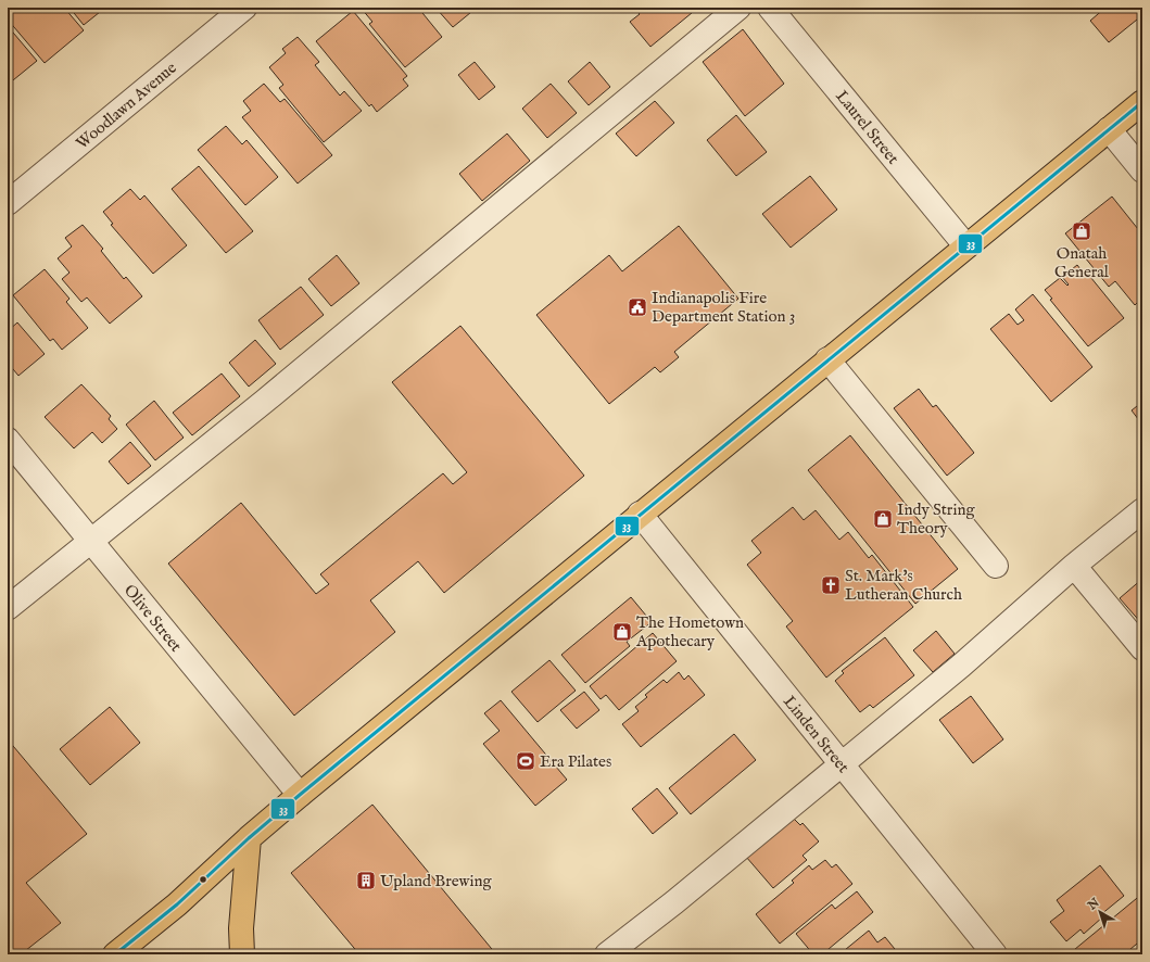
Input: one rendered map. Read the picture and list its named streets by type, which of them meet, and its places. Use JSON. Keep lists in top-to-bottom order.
{
  "streets": {
    "street": [
      "Woodlawn Avenue",
      "Laurel Street",
      "Olive Street",
      "Linden Street"
    ]
  },
  "places": {
    "shop": ["Onatah General", "Indy String Theory", "The Hometown Apothecary"],
    "public building": ["Indianapolis Fire Department Station 3"],
    "church": ["St. Mark's Lutheran Church"],
    "sports": ["Era Pilates"],
    "building": ["Upland Brewing"]
  },
  "lines": ["transit line 33"],
  "north": "top left"
}
